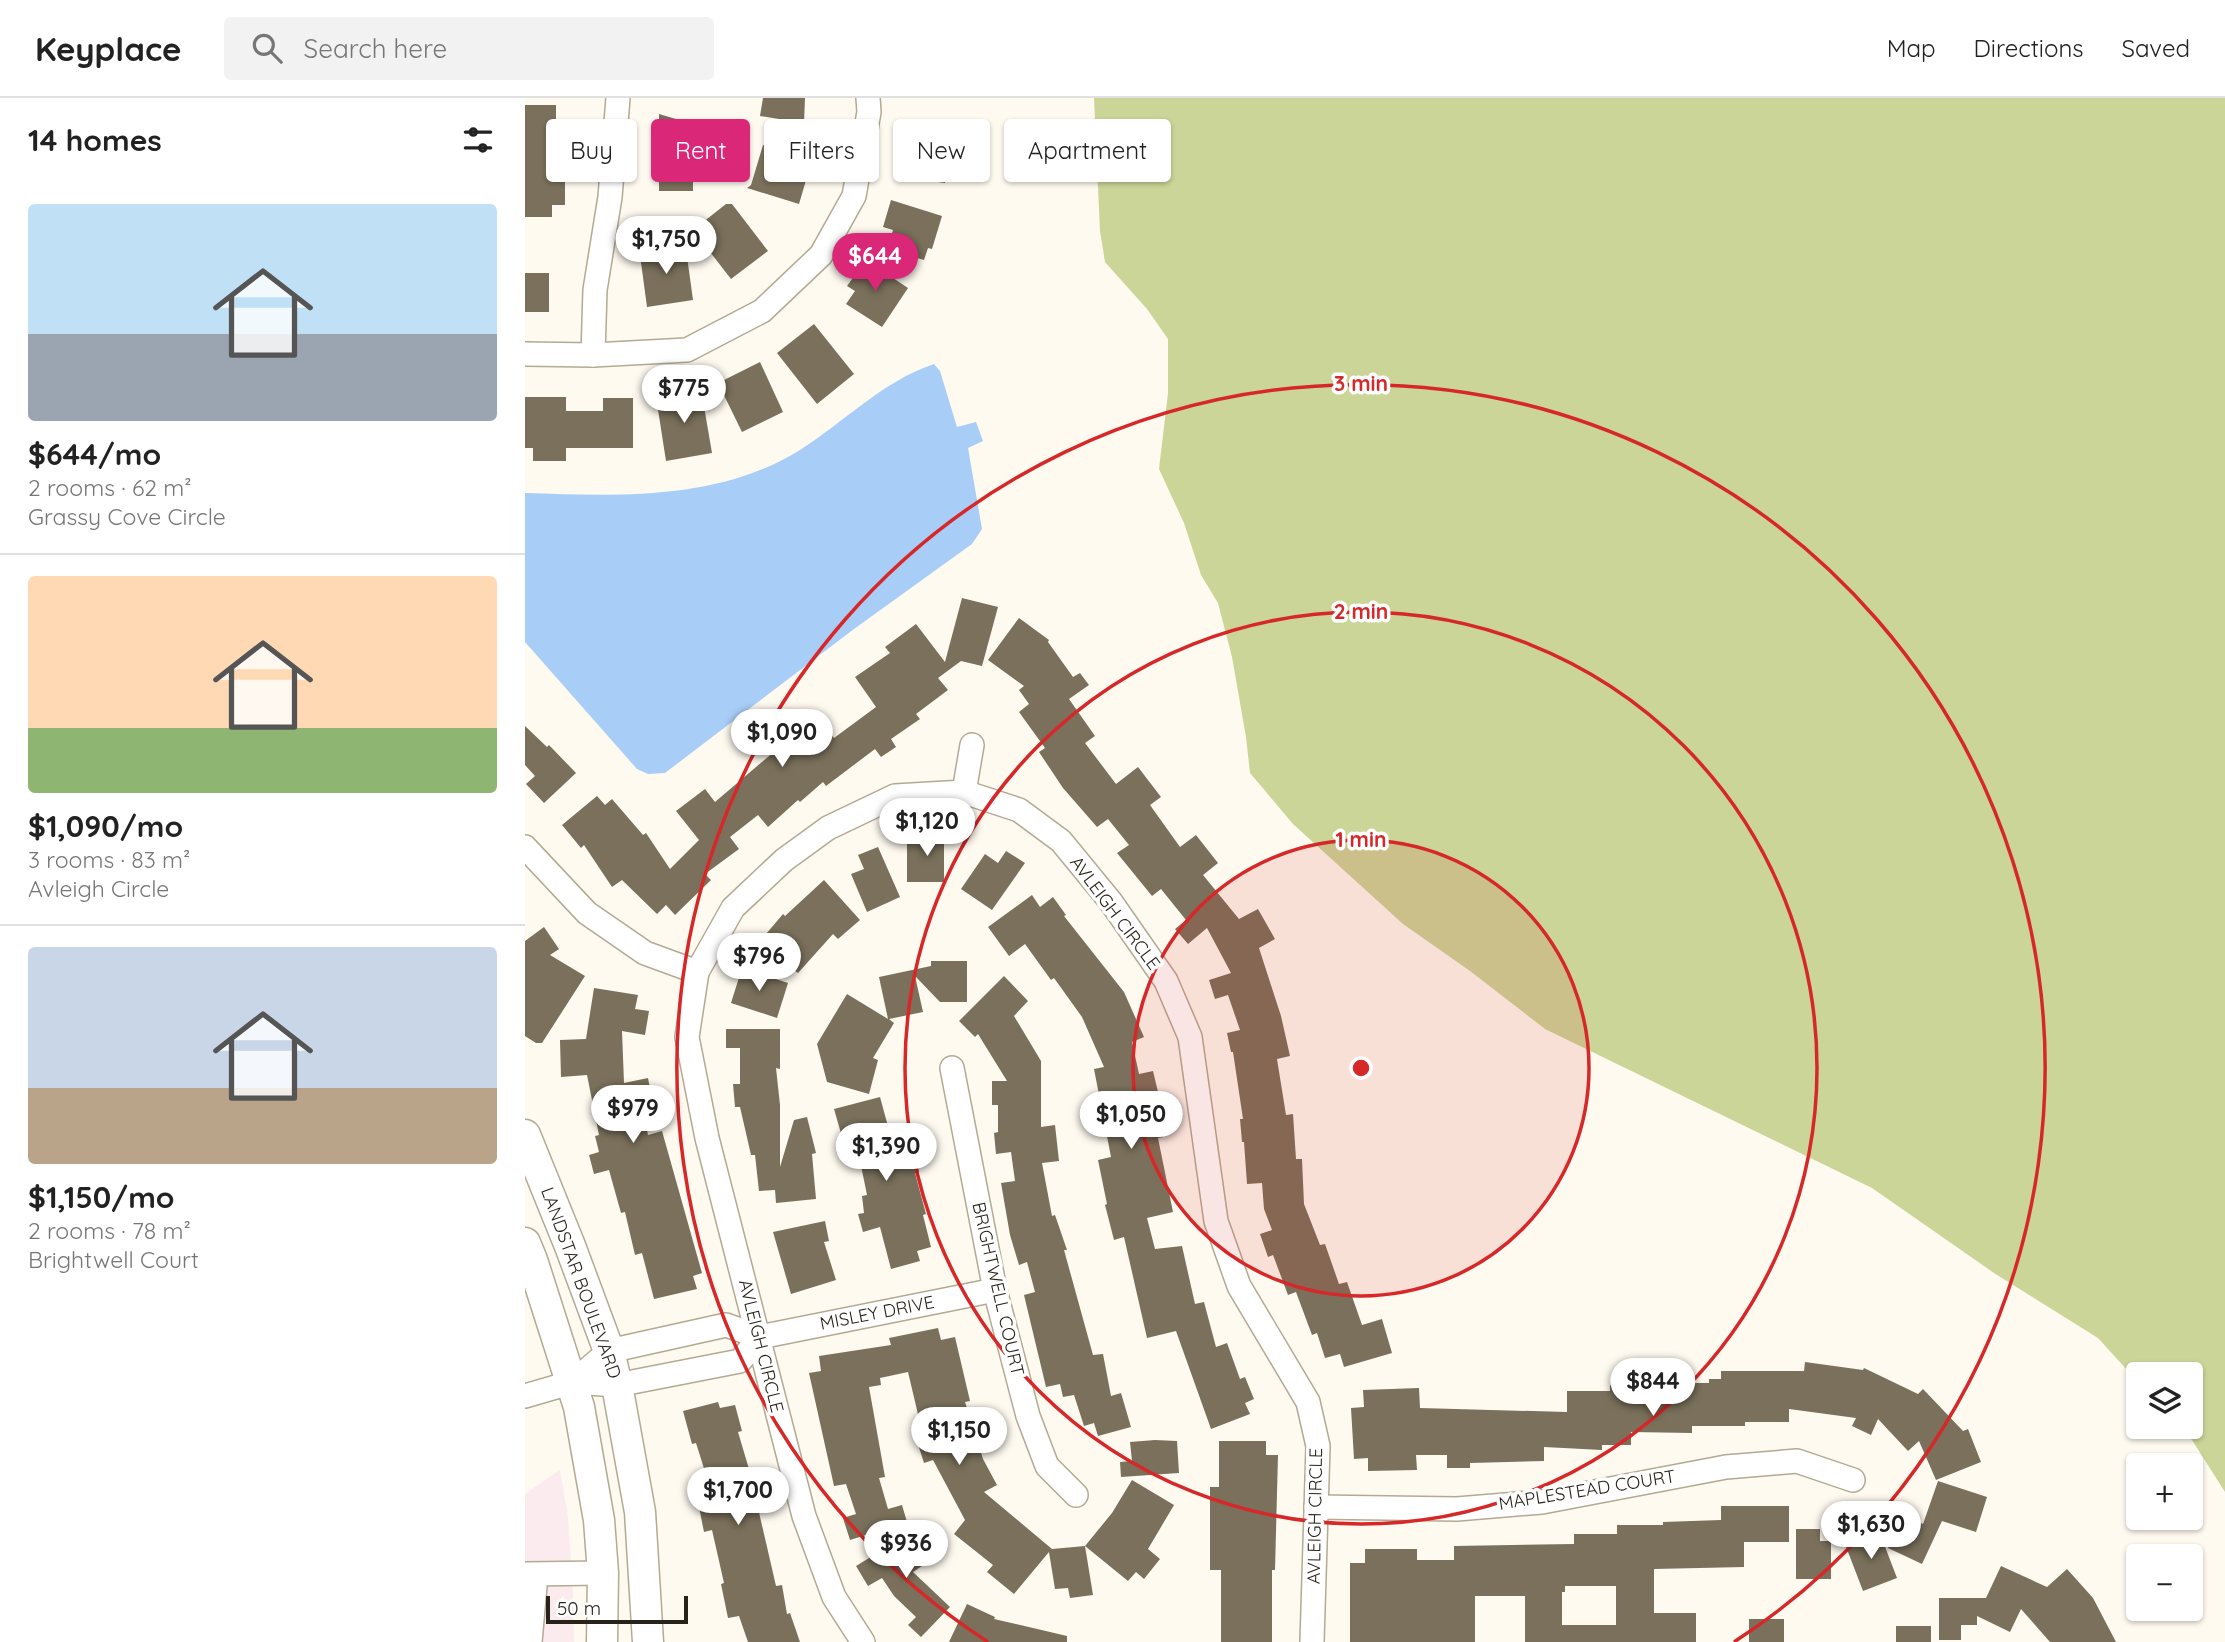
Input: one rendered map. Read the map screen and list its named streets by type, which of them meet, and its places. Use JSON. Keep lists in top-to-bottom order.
{
  "streets": {
    "main road": ["LANDSTAR BOULEVARD"],
    "street": [
      "AVLEIGH CIRCLE",
      "BRIGHTWELL COURT",
      "MISLEY DRIVE",
      "MAPLESTEAD COURT"
    ]
  },
  "crossings": [
    ["AVLEIGH CIRCLE", "MISLEY DRIVE"],
    ["AVLEIGH CIRCLE", "MAPLESTEAD COURT"],
    ["BRIGHTWELL COURT", "MISLEY DRIVE"]
  ],
  "scale_bar": "50 m",
  "page": {
    "header": "Keyplace",
    "search": "Search here",
    "nav": ["Map", "Directions", "Saved"],
    "heading": "14 homes",
    "chip": [
      "Buy",
      "Rent",
      "Filters",
      "New",
      "Apartment"
    ],
    "list": [
      {
        "name": "$644/mo",
        "note": "2 rooms · 62 m² · Grassy Cove Circle"
      },
      {
        "name": "$1,090/mo",
        "note": "3 rooms · 83 m² · Avleigh Circle"
      },
      {
        "name": "$1,150/mo",
        "note": "2 rooms · 78 m² · Brightwell Court"
      }
    ],
    "price": [
      "$1,750",
      "$644",
      "$775",
      "$1,090",
      "$1,120",
      "$796",
      "$979",
      "$1,050",
      "$1,390",
      "$844",
      "$1,150",
      "$1,700",
      "$1,630",
      "$936"
    ],
    "map_buttons": ["+", "−"],
    "scale": "50 m"
  },
  "rings": ["3 min", "2 min", "1 min"]
}
